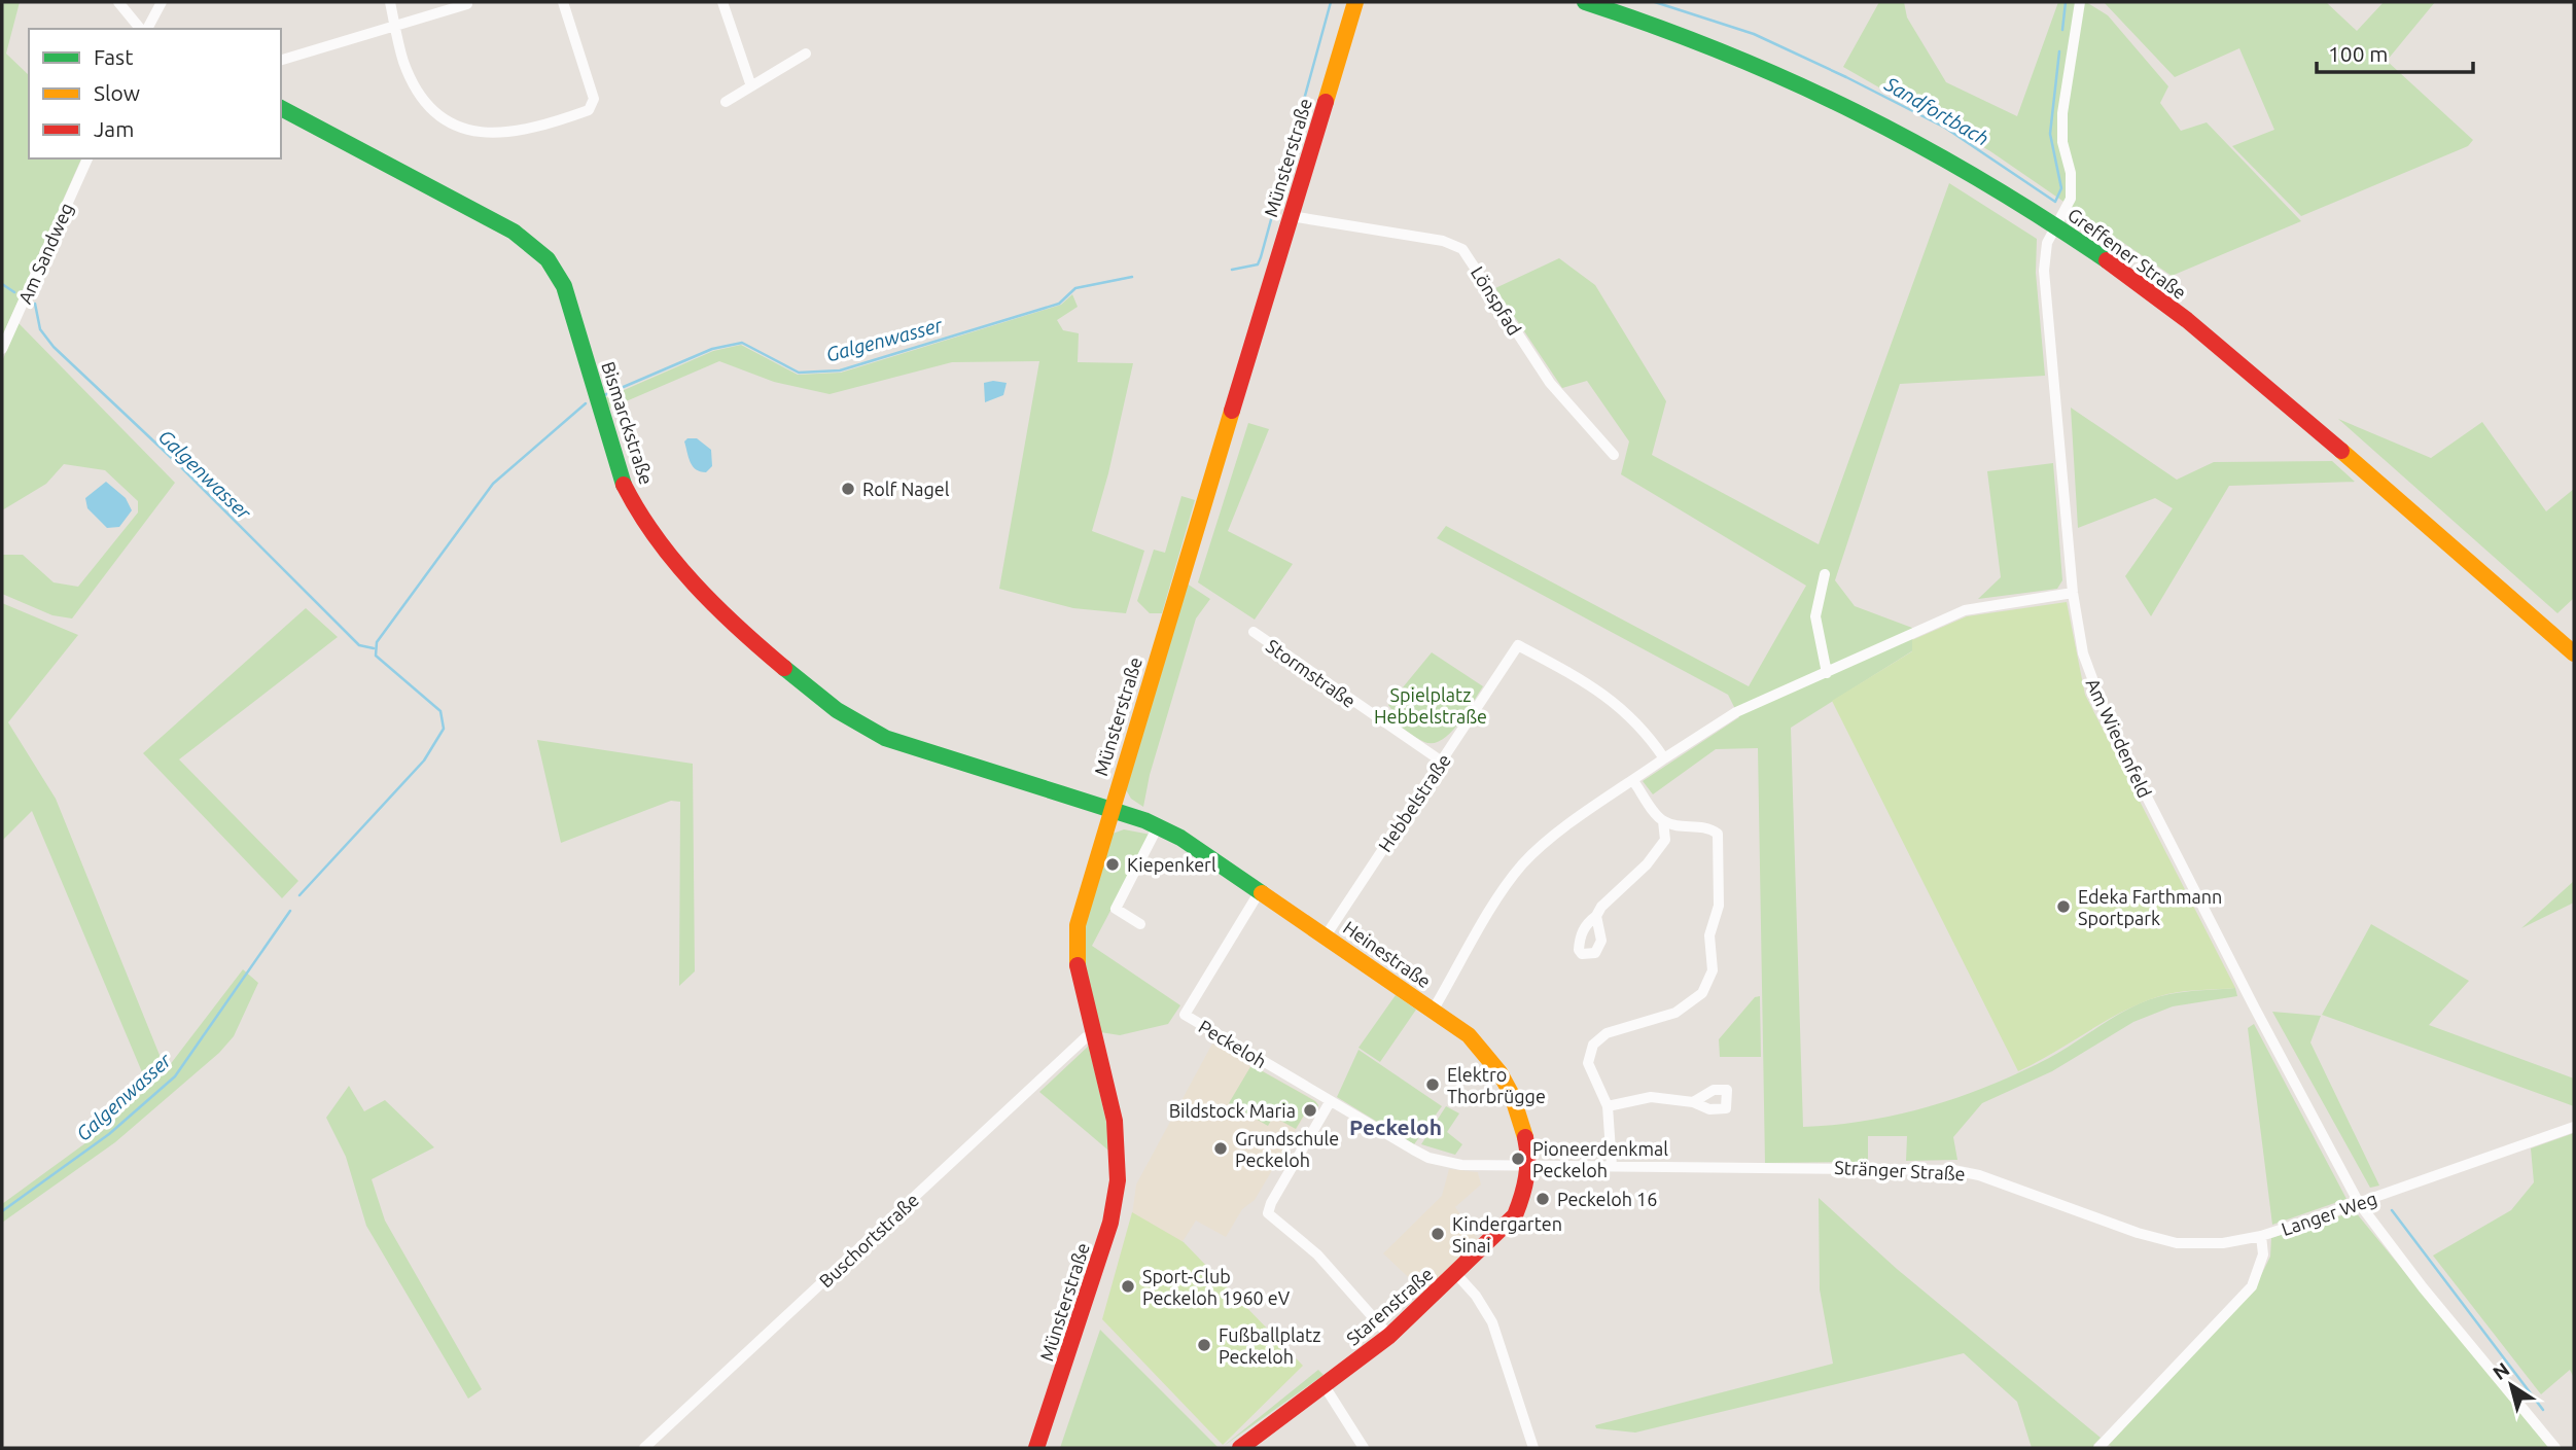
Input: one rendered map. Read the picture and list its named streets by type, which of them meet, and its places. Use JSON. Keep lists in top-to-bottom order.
{
  "streets": {
    "main road": [
      "Münsterstraße",
      "Greffener Straße",
      "Bismarckstraße",
      "Heinestraße",
      "Starenstraße"
    ],
    "street": [
      "Am Sandweg",
      "Lönspfad",
      "Stormstraße",
      "Am Wiedenfeld",
      "Hebbelstraße",
      "Peckeloh",
      "Stränger Straße",
      "Langer Weg",
      "Buschortstraße"
    ]
  },
  "crossings": [
    ["Münsterstraße", "Lönspfad"],
    ["Münsterstraße", "Bismarckstraße"],
    ["Münsterstraße", "Heinestraße"],
    ["Münsterstraße", "Buschortstraße"],
    ["Greffener Straße", "Am Wiedenfeld"],
    ["Bismarckstraße", "Heinestraße"],
    ["Stormstraße", "Hebbelstraße"],
    ["Am Wiedenfeld", "Langer Weg"],
    ["Hebbelstraße", "Heinestraße"],
    ["Heinestraße", "Peckeloh"],
    ["Heinestraße", "Stränger Straße"],
    ["Heinestraße", "Starenstraße"],
    ["Peckeloh", "Stränger Straße"],
    ["Peckeloh", "Starenstraße"],
    ["Stränger Straße", "Langer Weg"],
    ["Stränger Straße", "Starenstraße"]
  ],
  "districts": ["Peckeloh"],
  "water": ["Sandfortbach", "Galgenwasser"],
  "parks": ["Spielplatz Hebbelstraße"],
  "places": [
    "Rolf Nagel",
    "Kiepenkerl",
    "Edeka Farthmann Sportpark",
    "Elektro Thorbrügge",
    "Bildstock Maria",
    "Grundschule Peckeloh",
    "Pioneerdenkmal Peckeloh",
    "Peckeloh 16",
    "Kindergarten Sinai",
    "Sport-Club Peckeloh 1960 eV",
    "Fußballplatz Peckeloh"
  ],
  "legend": ["Fast", "Slow", "Jam"],
  "scale_bar": "100 m",
  "north": "top left"
}
